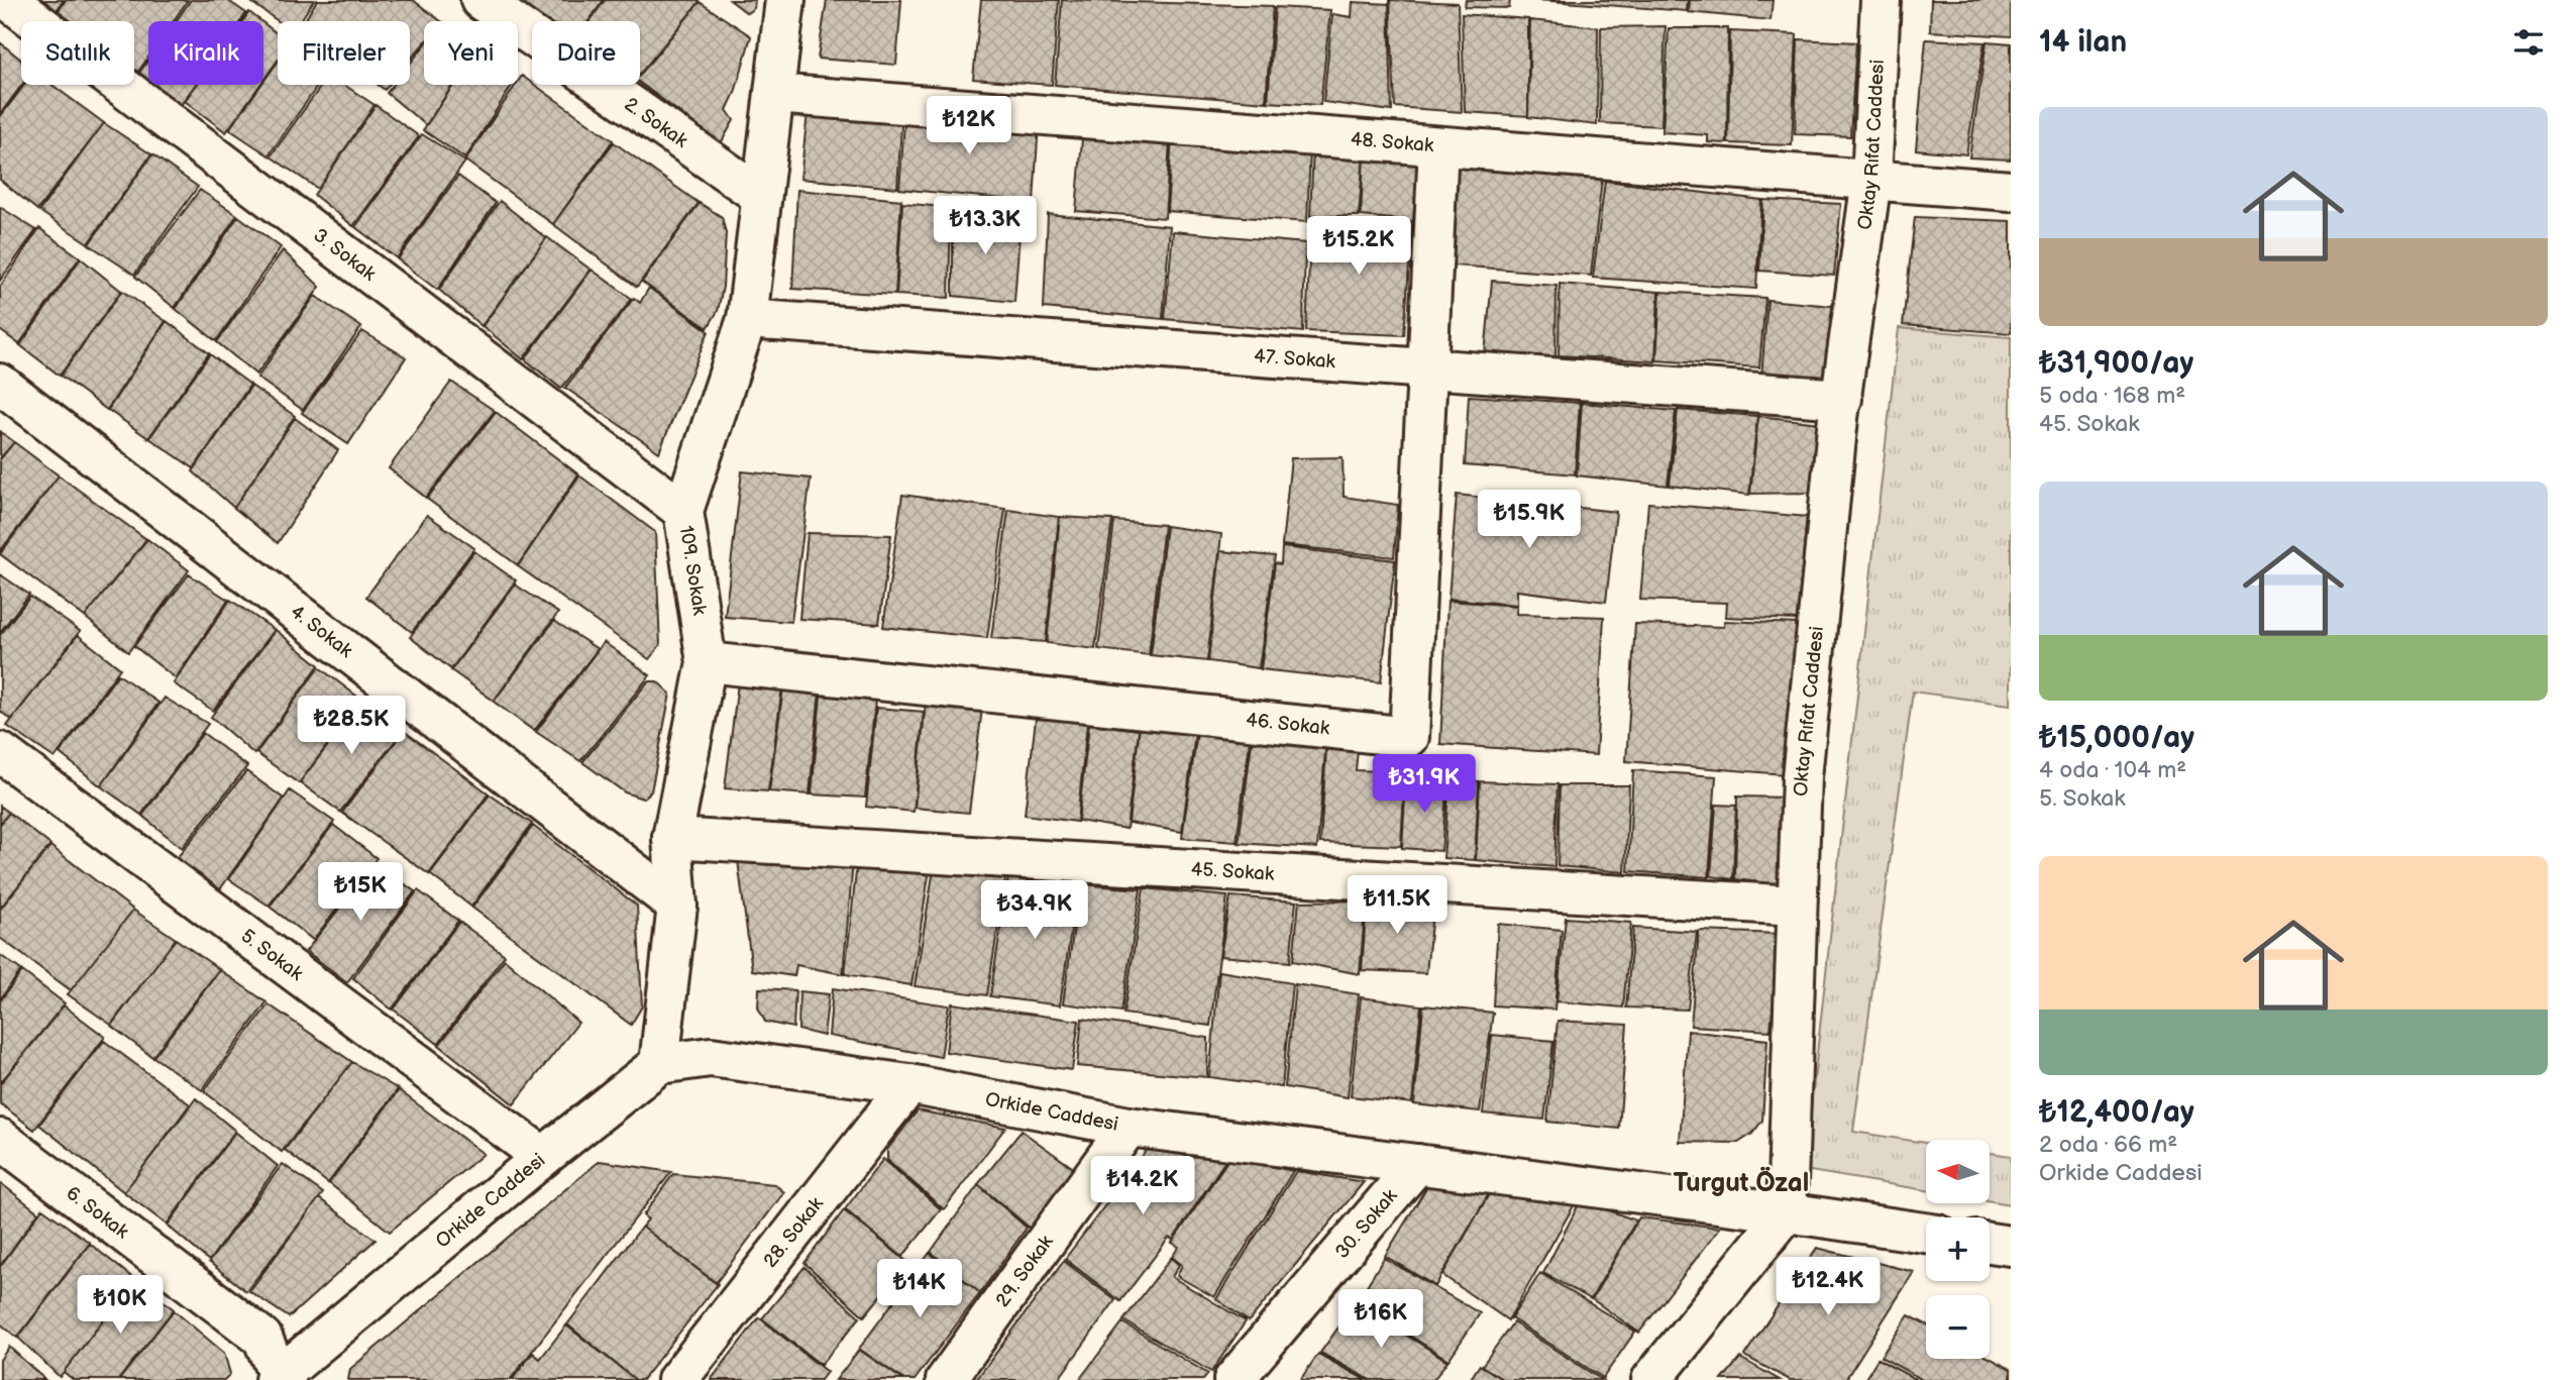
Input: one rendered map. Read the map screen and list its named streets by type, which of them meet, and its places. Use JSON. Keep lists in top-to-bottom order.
{
  "streets": {
    "street": [
      "2. Sokak",
      "48. Sokak",
      "Oktay Rıfat Caddesi",
      "3. Sokak",
      "47. Sokak",
      "109. Sokak",
      "4. Sokak",
      "46. Sokak",
      "45. Sokak",
      "5. Sokak",
      "Orkide Caddesi",
      "6. Sokak",
      "30. Sokak",
      "28. Sokak",
      "29. Sokak"
    ]
  },
  "crossings": [
    ["2. Sokak", "109. Sokak"],
    ["48. Sokak", "Oktay Rıfat Caddesi"],
    ["48. Sokak", "109. Sokak"],
    ["48. Sokak", "46. Sokak"],
    ["Oktay Rıfat Caddesi", "47. Sokak"],
    ["Oktay Rıfat Caddesi", "45. Sokak"],
    ["Oktay Rıfat Caddesi", "Orkide Caddesi"],
    ["3. Sokak", "109. Sokak"],
    ["47. Sokak", "109. Sokak"],
    ["47. Sokak", "46. Sokak"],
    ["109. Sokak", "4. Sokak"],
    ["109. Sokak", "46. Sokak"],
    ["109. Sokak", "45. Sokak"],
    ["109. Sokak", "Orkide Caddesi"],
    ["5. Sokak", "Orkide Caddesi"],
    ["Orkide Caddesi", "6. Sokak"],
    ["Orkide Caddesi", "30. Sokak"],
    ["Orkide Caddesi", "28. Sokak"],
    ["Orkide Caddesi", "29. Sokak"]
  ],
  "districts": ["Turgut Özal"],
  "north": "left",
  "page": {
    "heading": "14 ilan",
    "chip": [
      "Satılık",
      "Kiralık",
      "Filtreler",
      "Yeni",
      "Daire"
    ],
    "list": [
      {
        "name": "₺31,900/ay",
        "note": "5 oda · 168 m² · 45. Sokak"
      },
      {
        "name": "₺15,000/ay",
        "note": "4 oda · 104 m² · 5. Sokak"
      },
      {
        "name": "₺12,400/ay",
        "note": "2 oda · 66 m² · Orkide Caddesi"
      }
    ],
    "price": [
      "₺12K",
      "₺13.3K",
      "₺15.2K",
      "₺15.9K",
      "₺28.5K",
      "₺31.9K",
      "₺15K",
      "₺11.5K",
      "₺34.9K",
      "₺14.2K",
      "₺12.4K",
      "₺14K",
      "₺10K",
      "₺16K"
    ],
    "map_buttons": ["+", "−"]
  }
}
